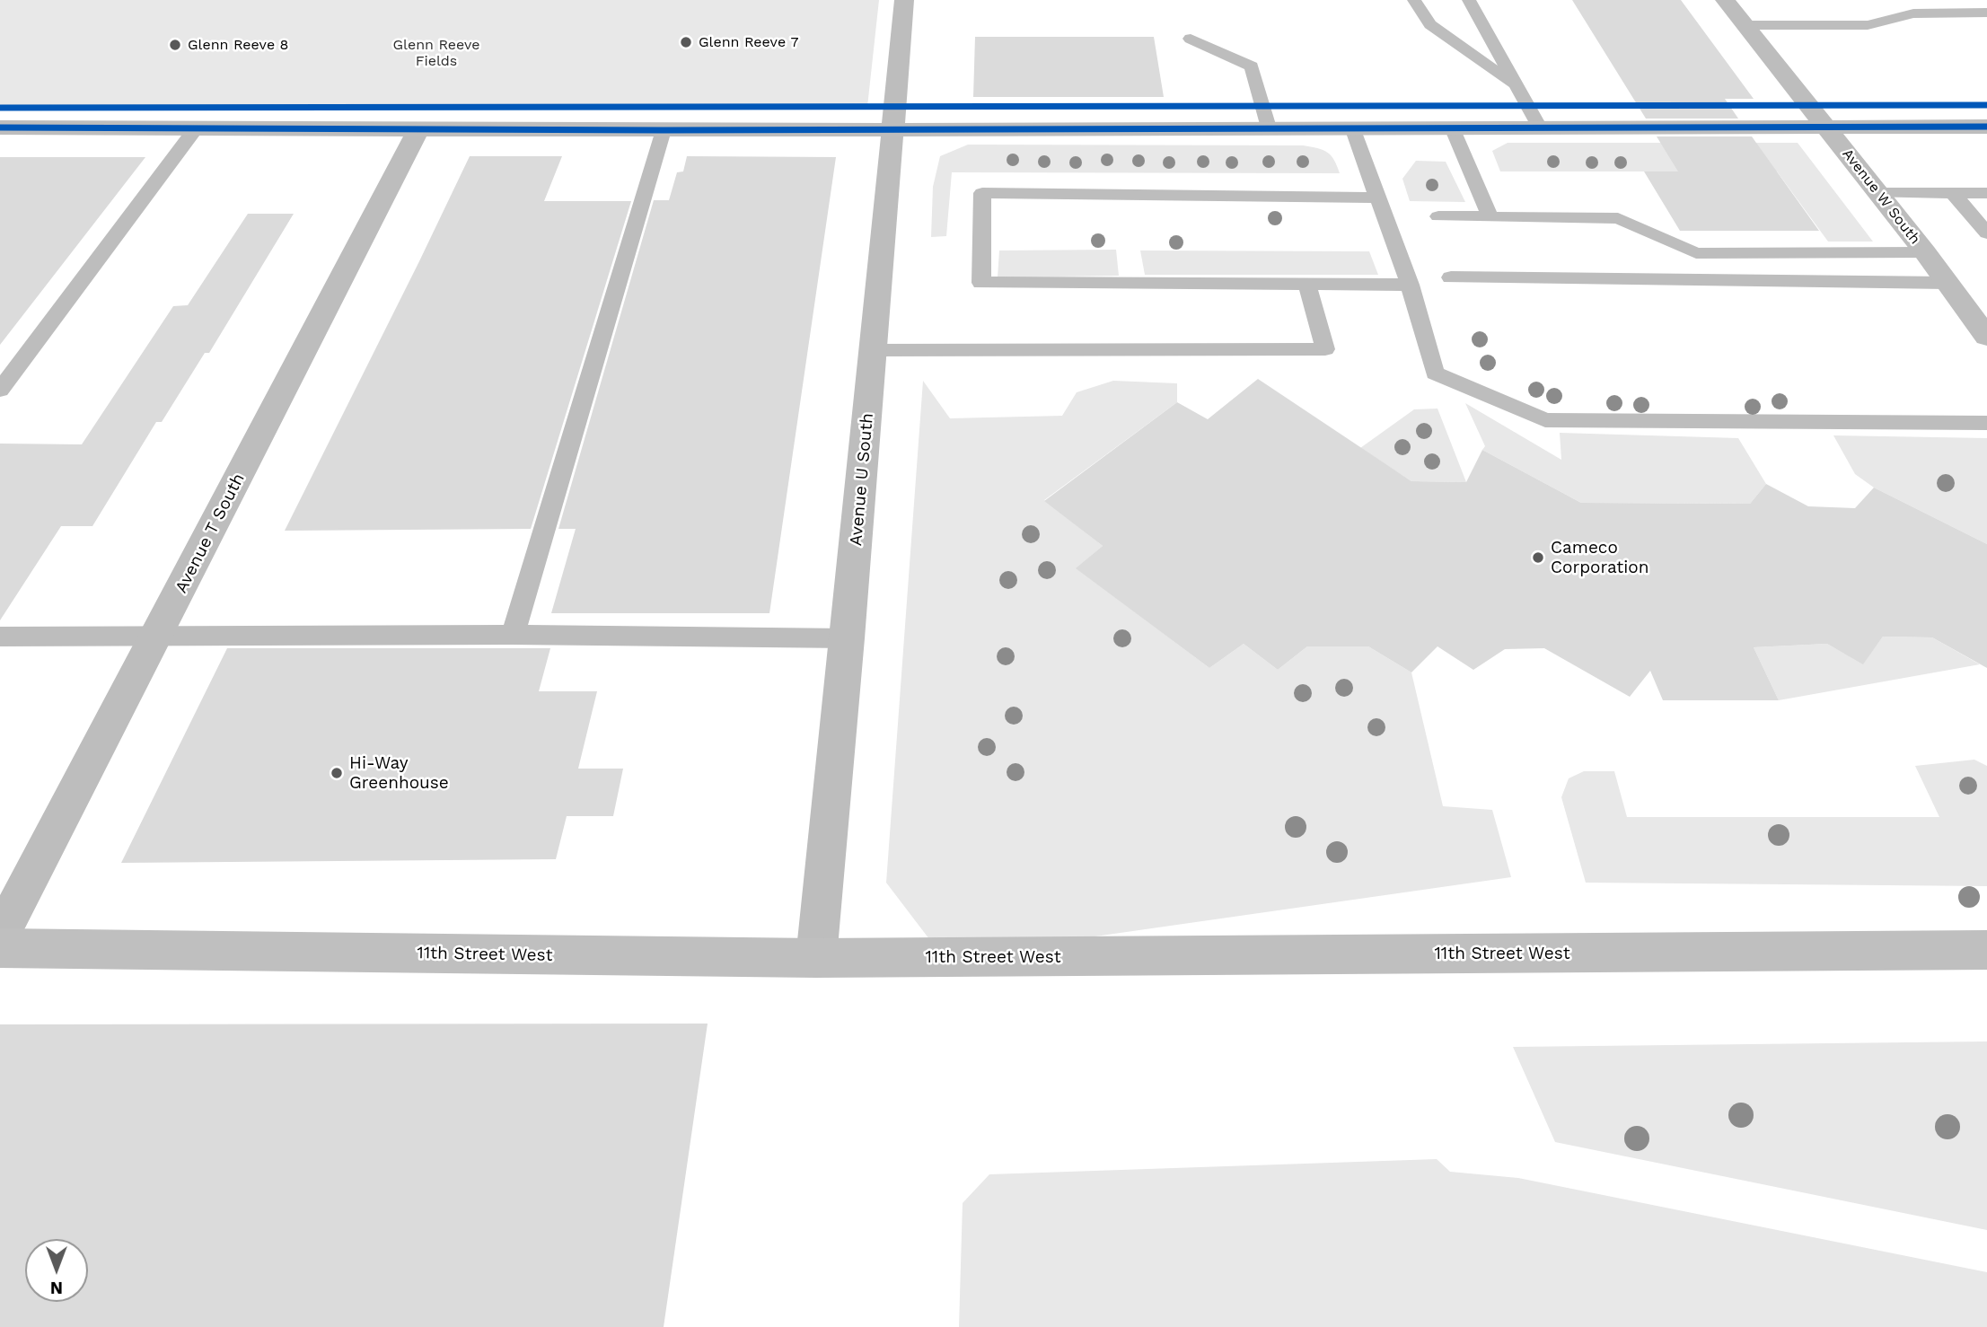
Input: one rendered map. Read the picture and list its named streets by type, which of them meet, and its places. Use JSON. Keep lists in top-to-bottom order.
{
  "streets": {
    "main road": ["11th Street West"],
    "street": ["Avenue W South", "Avenue U South", "Avenue T South"]
  },
  "crossings": [
    ["Avenue U South", "11th Street West"]
  ],
  "parks": ["Glenn Reeve Fields"],
  "places": [
    "Glenn Reeve 7",
    "Glenn Reeve 8",
    "Cameco Corporation",
    "Hi-Way Greenhouse"
  ],
  "north": "bottom"
}
